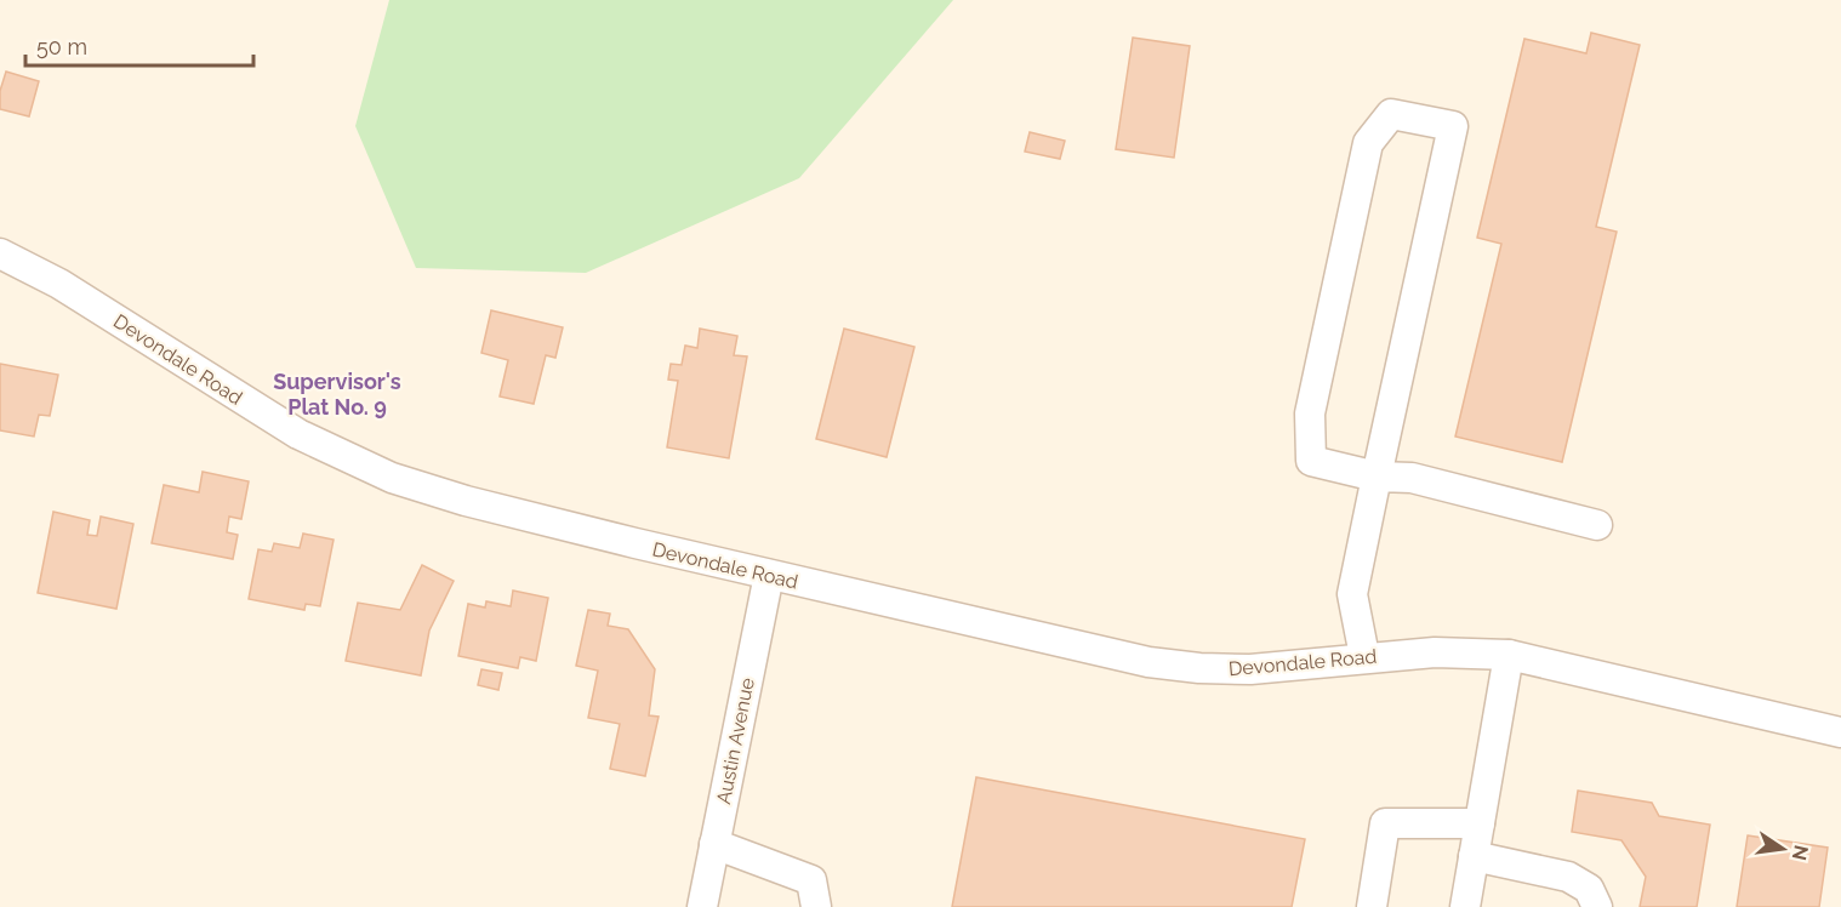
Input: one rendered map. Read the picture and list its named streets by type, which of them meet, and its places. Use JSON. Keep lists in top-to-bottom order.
{
  "streets": {
    "street": ["Devondale Road", "Austin Avenue"]
  },
  "crossings": [
    ["Devondale Road", "Austin Avenue"]
  ],
  "districts": ["Supervisor's Plat No. 9"],
  "scale_bar": "50 m",
  "north": "right"
}
